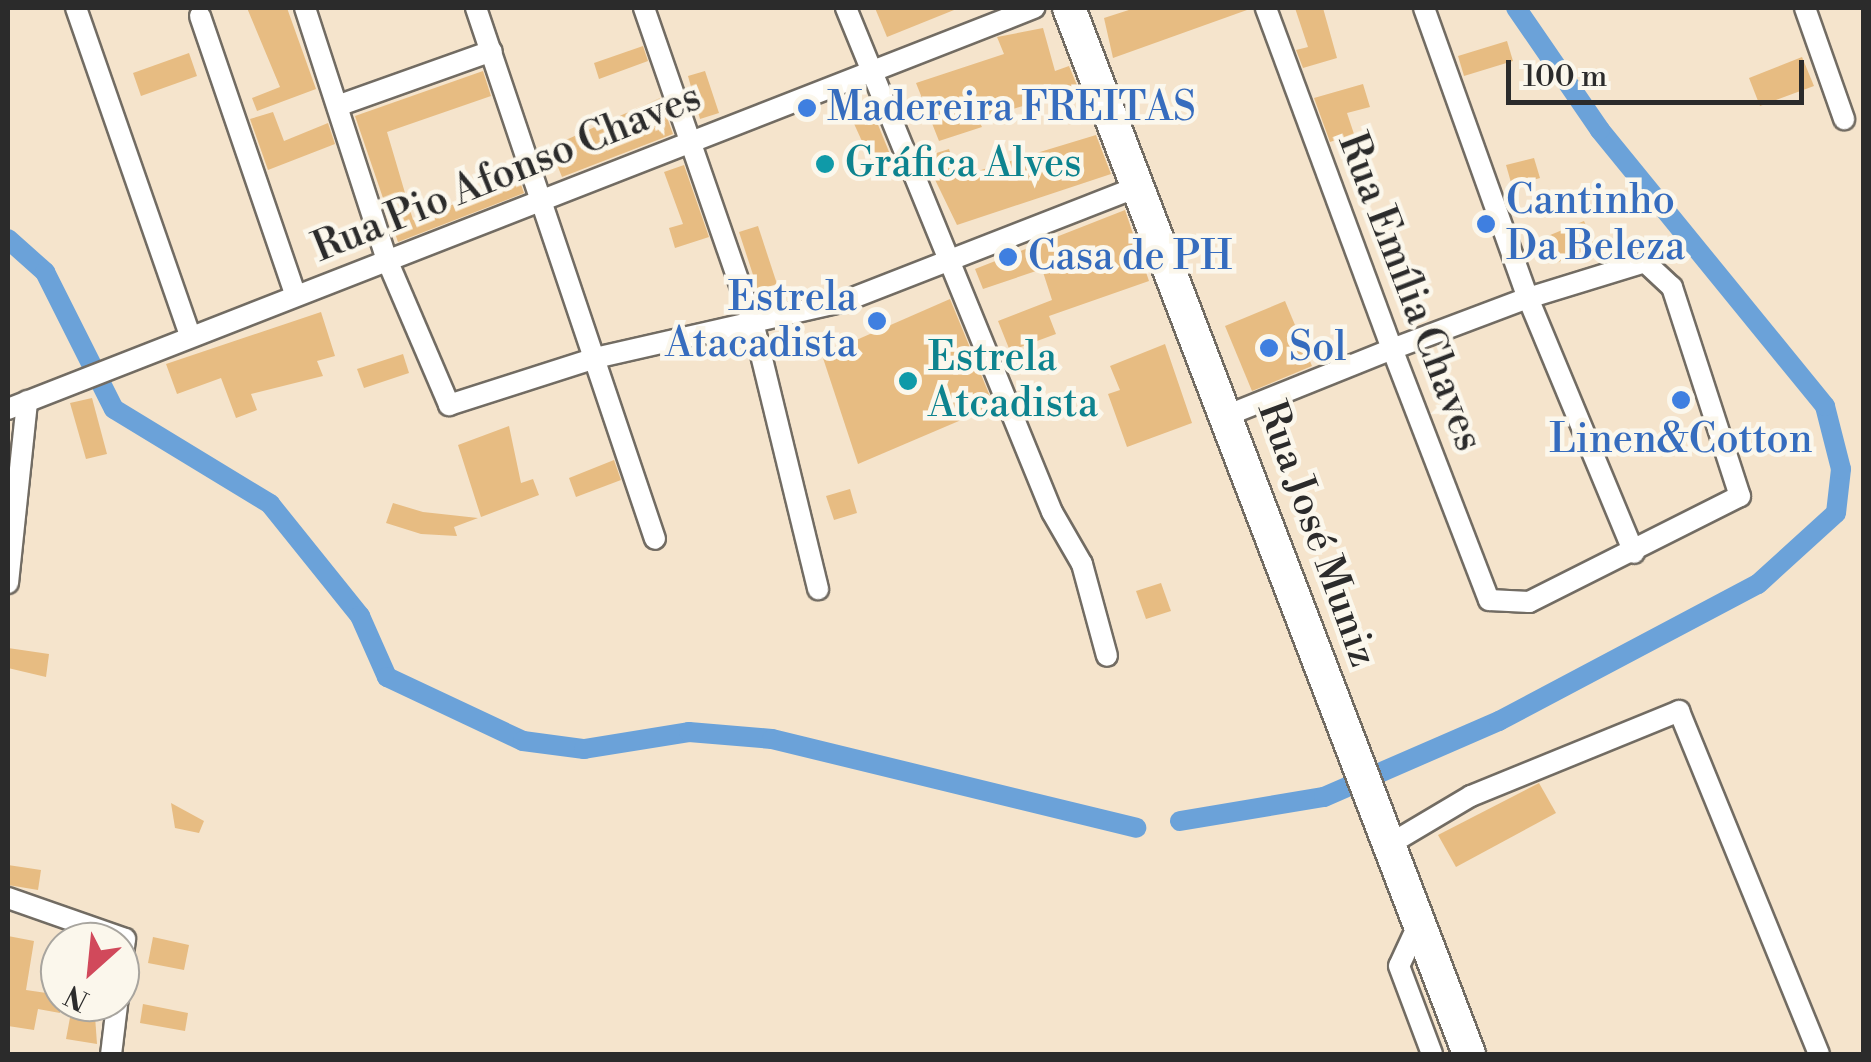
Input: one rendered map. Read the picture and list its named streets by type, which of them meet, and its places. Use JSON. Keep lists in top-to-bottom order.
{
  "streets": {
    "main road": ["Rua José Muniz"],
    "street": ["Rua Pio Afonso Chaves", "Rua Emília Chaves"]
  },
  "places": [
    "Madereira FREITAS",
    "Gráfica Alves",
    "Cantinho Da Beleza",
    "Casa de PH",
    "Estrela Atacadista",
    "Sol",
    "Estrela Atcadista",
    "Linen&Cotton"
  ],
  "scale_bar": "100 m",
  "north": "bottom left"
}
